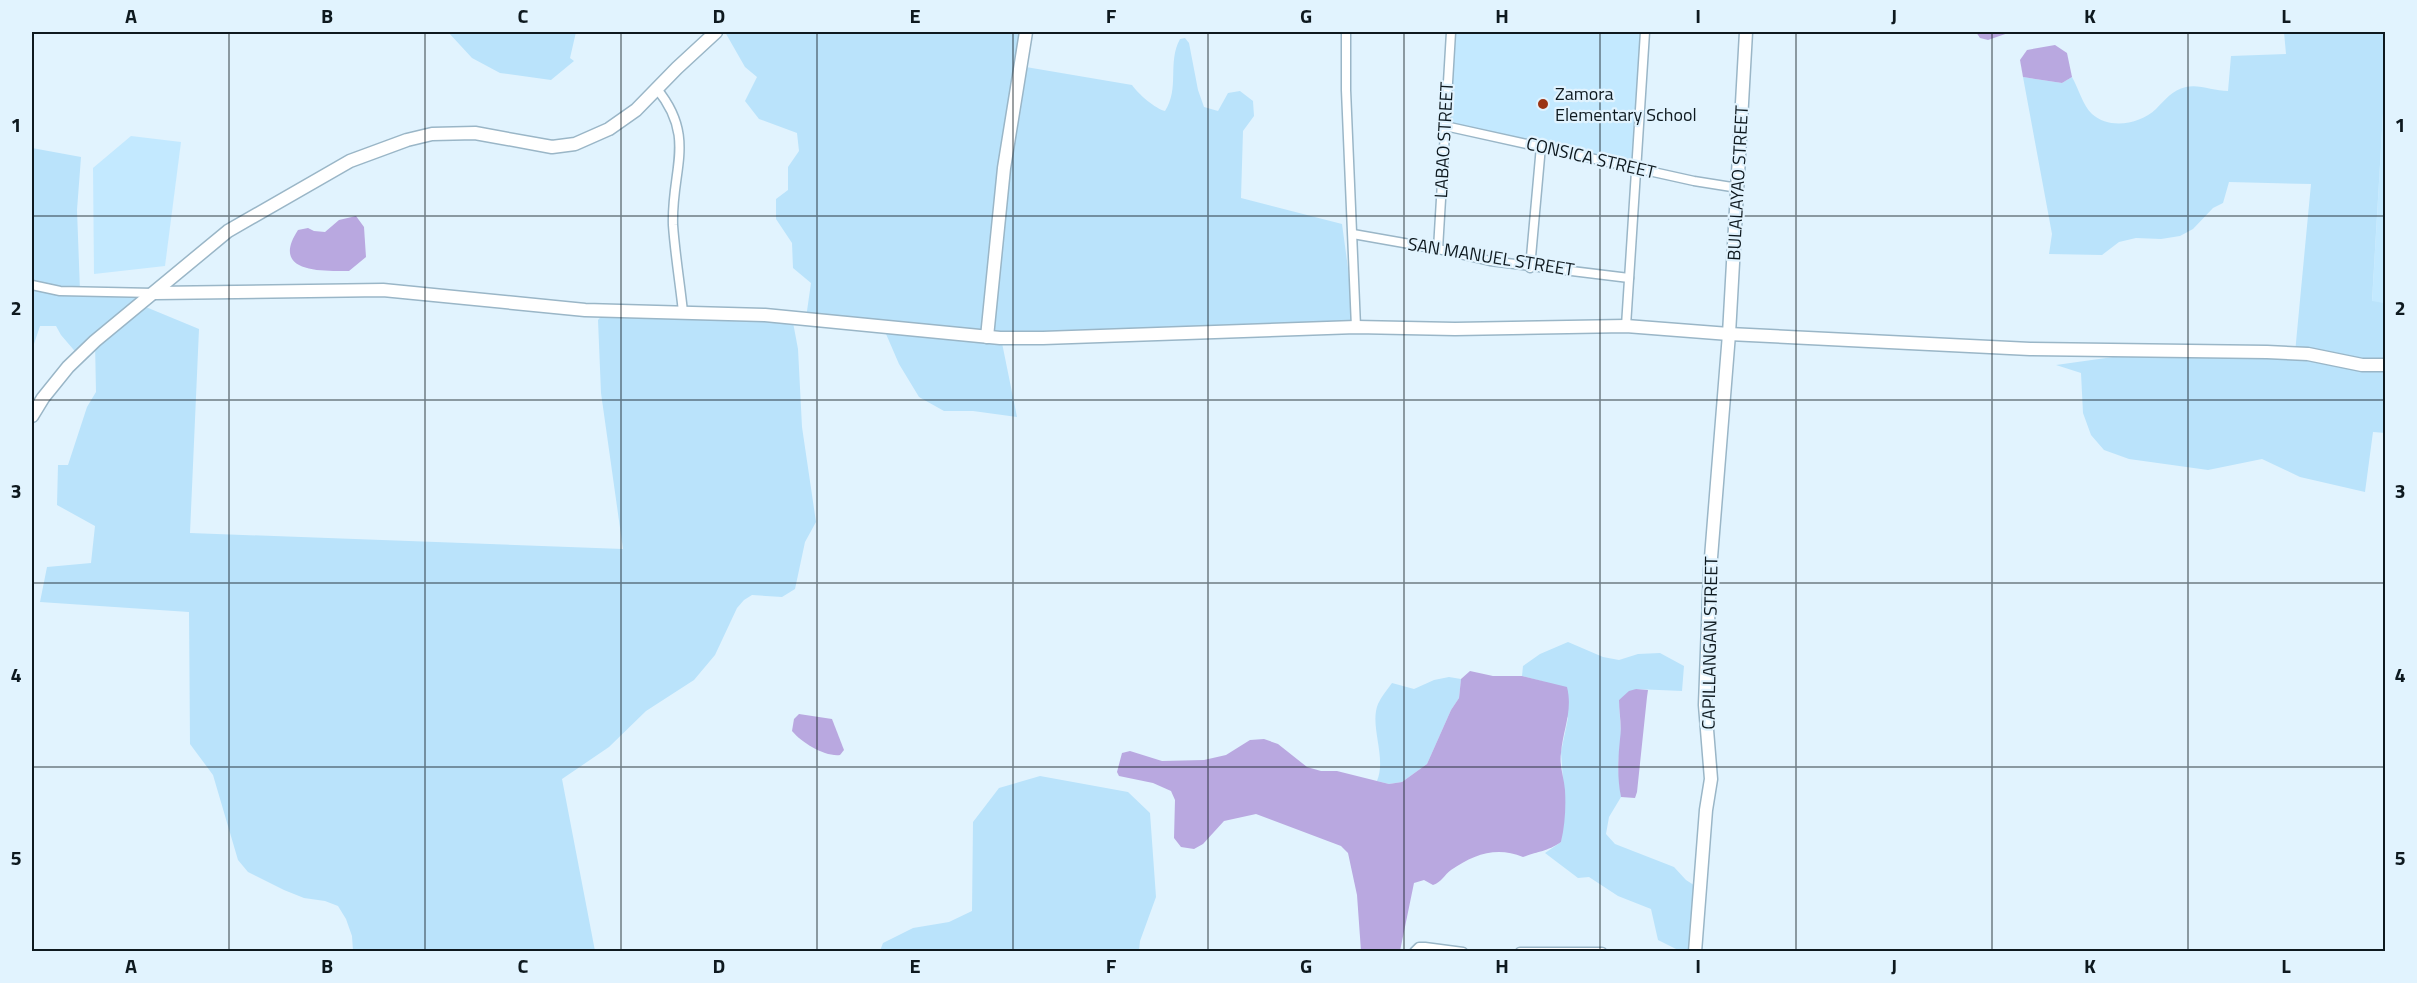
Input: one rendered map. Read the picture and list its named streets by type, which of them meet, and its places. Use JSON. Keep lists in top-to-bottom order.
{
  "streets": {
    "street": [
      "LABAO STREET",
      "CONSICA STREET",
      "BULALAYAO STREET",
      "SAN MANUEL STREET",
      "CAPILLANGAN STREET"
    ]
  },
  "crossings": [
    ["LABAO STREET", "CONSICA STREET"],
    ["LABAO STREET", "SAN MANUEL STREET"],
    ["CONSICA STREET", "BULALAYAO STREET"],
    ["BULALAYAO STREET", "CAPILLANGAN STREET"]
  ],
  "places": ["Zamora Elementary School"],
  "grid": {
    "columns": [
      "A",
      "B",
      "C",
      "D",
      "E",
      "F",
      "G",
      "H",
      "I",
      "J",
      "K",
      "L"
    ],
    "rows": [
      "1",
      "2",
      "3",
      "4",
      "5"
    ]
  }
}
